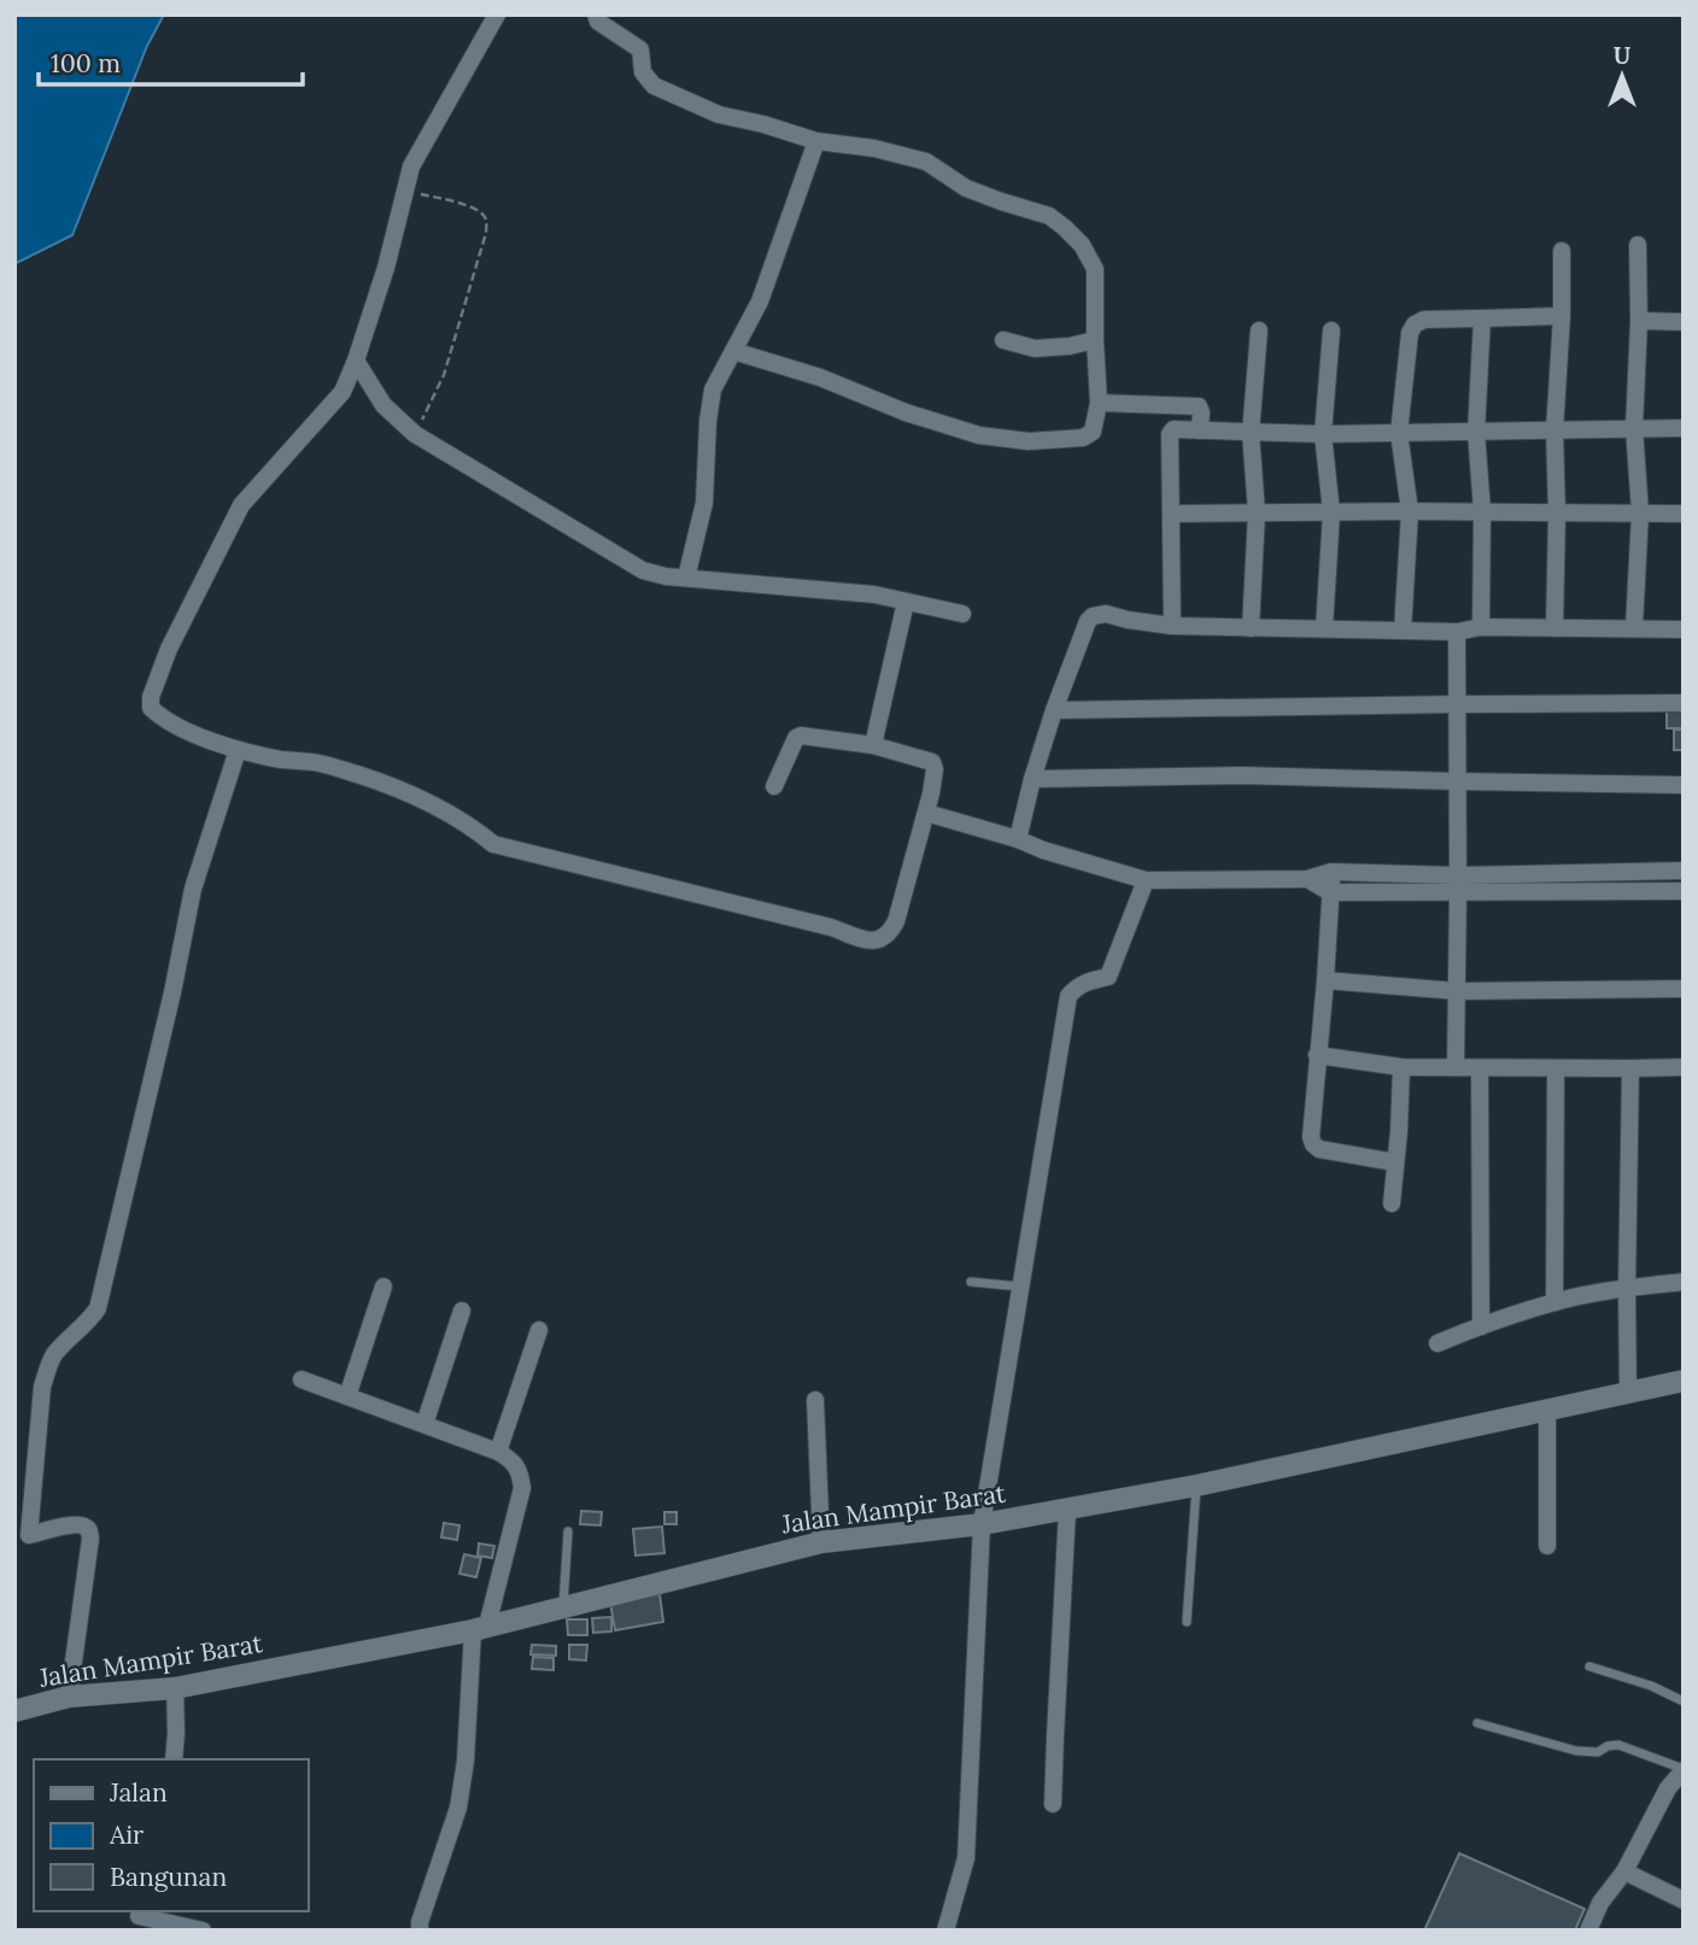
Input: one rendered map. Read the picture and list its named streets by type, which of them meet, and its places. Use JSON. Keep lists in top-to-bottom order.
{
  "streets": {
    "street": ["Jalan Mampir Barat"]
  },
  "legend": ["Jalan", "Air", "Bangunan"],
  "scale_bar": "100 m",
  "north": "top"
}
